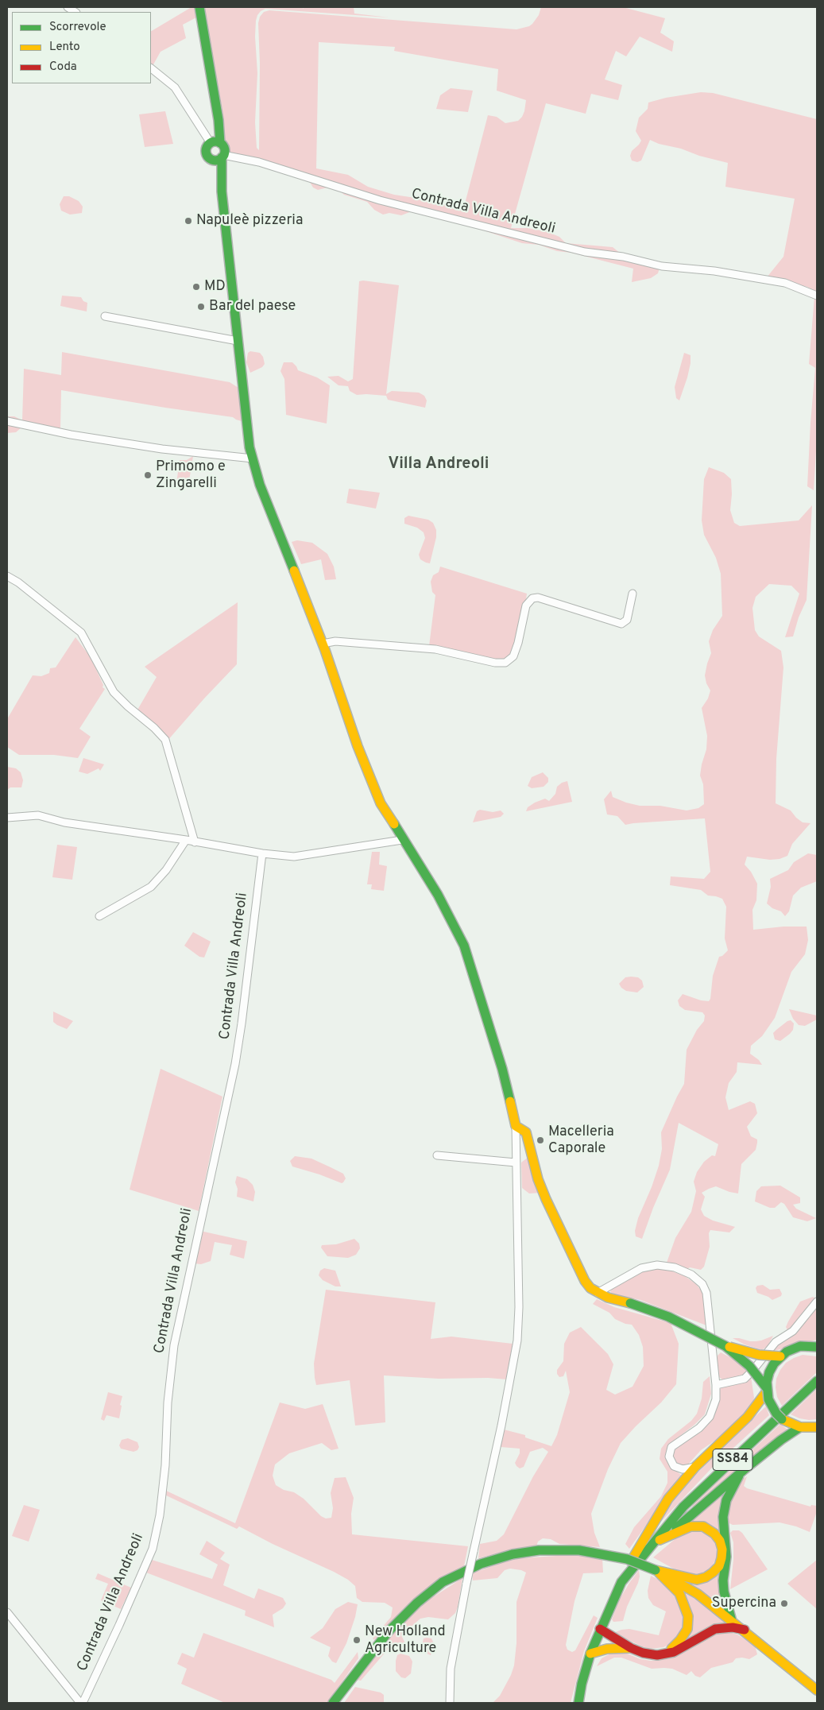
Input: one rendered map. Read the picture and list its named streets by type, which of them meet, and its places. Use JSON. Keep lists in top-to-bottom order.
{
  "streets": {
    "main road": ["SS84"],
    "street": ["Contrada Villa Andreoli"]
  },
  "districts": ["Villa Andreoli"],
  "places": [
    "Napuleè pizzeria",
    "MD",
    "Bar del paese",
    "Primomo e Zingarelli",
    "Macelleria Caporale",
    "Supercina",
    "New Holland Agriculture"
  ],
  "legend": ["Scorrevole", "Lento", "Coda"]
}
